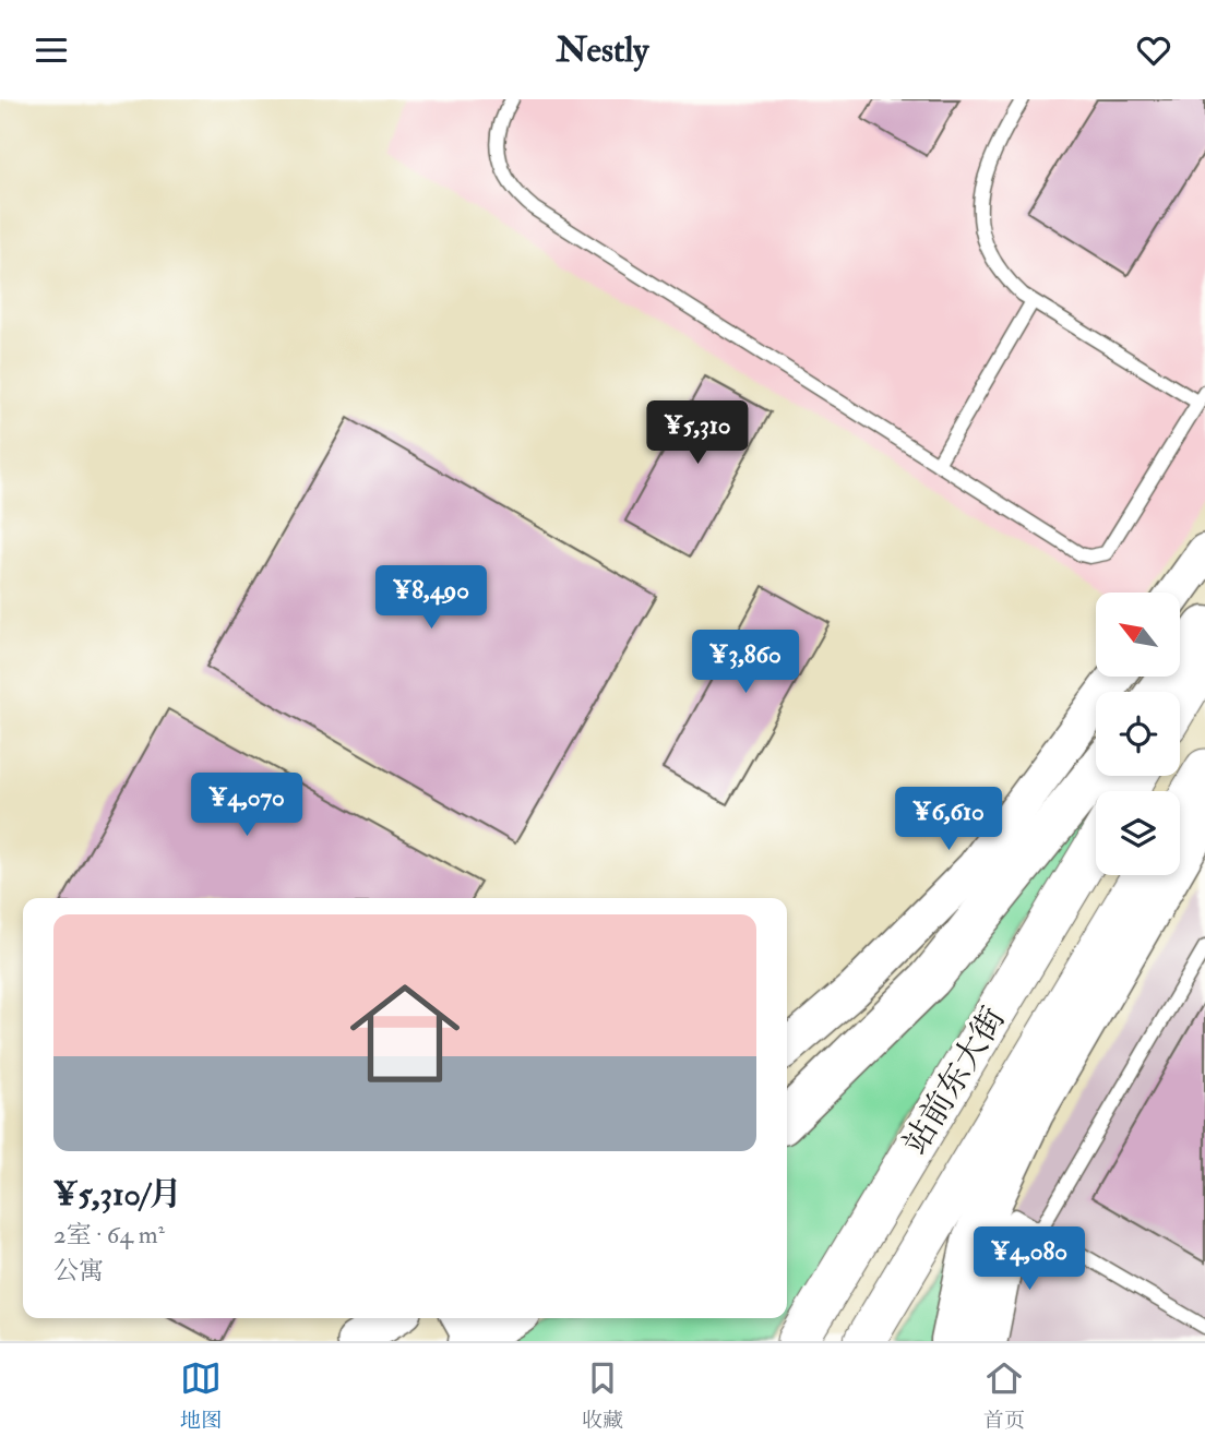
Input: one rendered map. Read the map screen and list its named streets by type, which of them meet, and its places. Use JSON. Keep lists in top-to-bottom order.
{
  "streets": {
    "main road": ["站前东大街"]
  },
  "north": "top left",
  "page": {
    "header": "Nestly",
    "price": [
      "¥5,310",
      "¥8,490",
      "¥3,860",
      "¥4,070",
      "¥6,610",
      "¥4,080"
    ],
    "list": [
      {
        "name": "¥5,310/月",
        "note": "2室 · 64 m² · 公寓"
      }
    ],
    "tabs": ["地图", "收藏", "首页"]
  }
}
